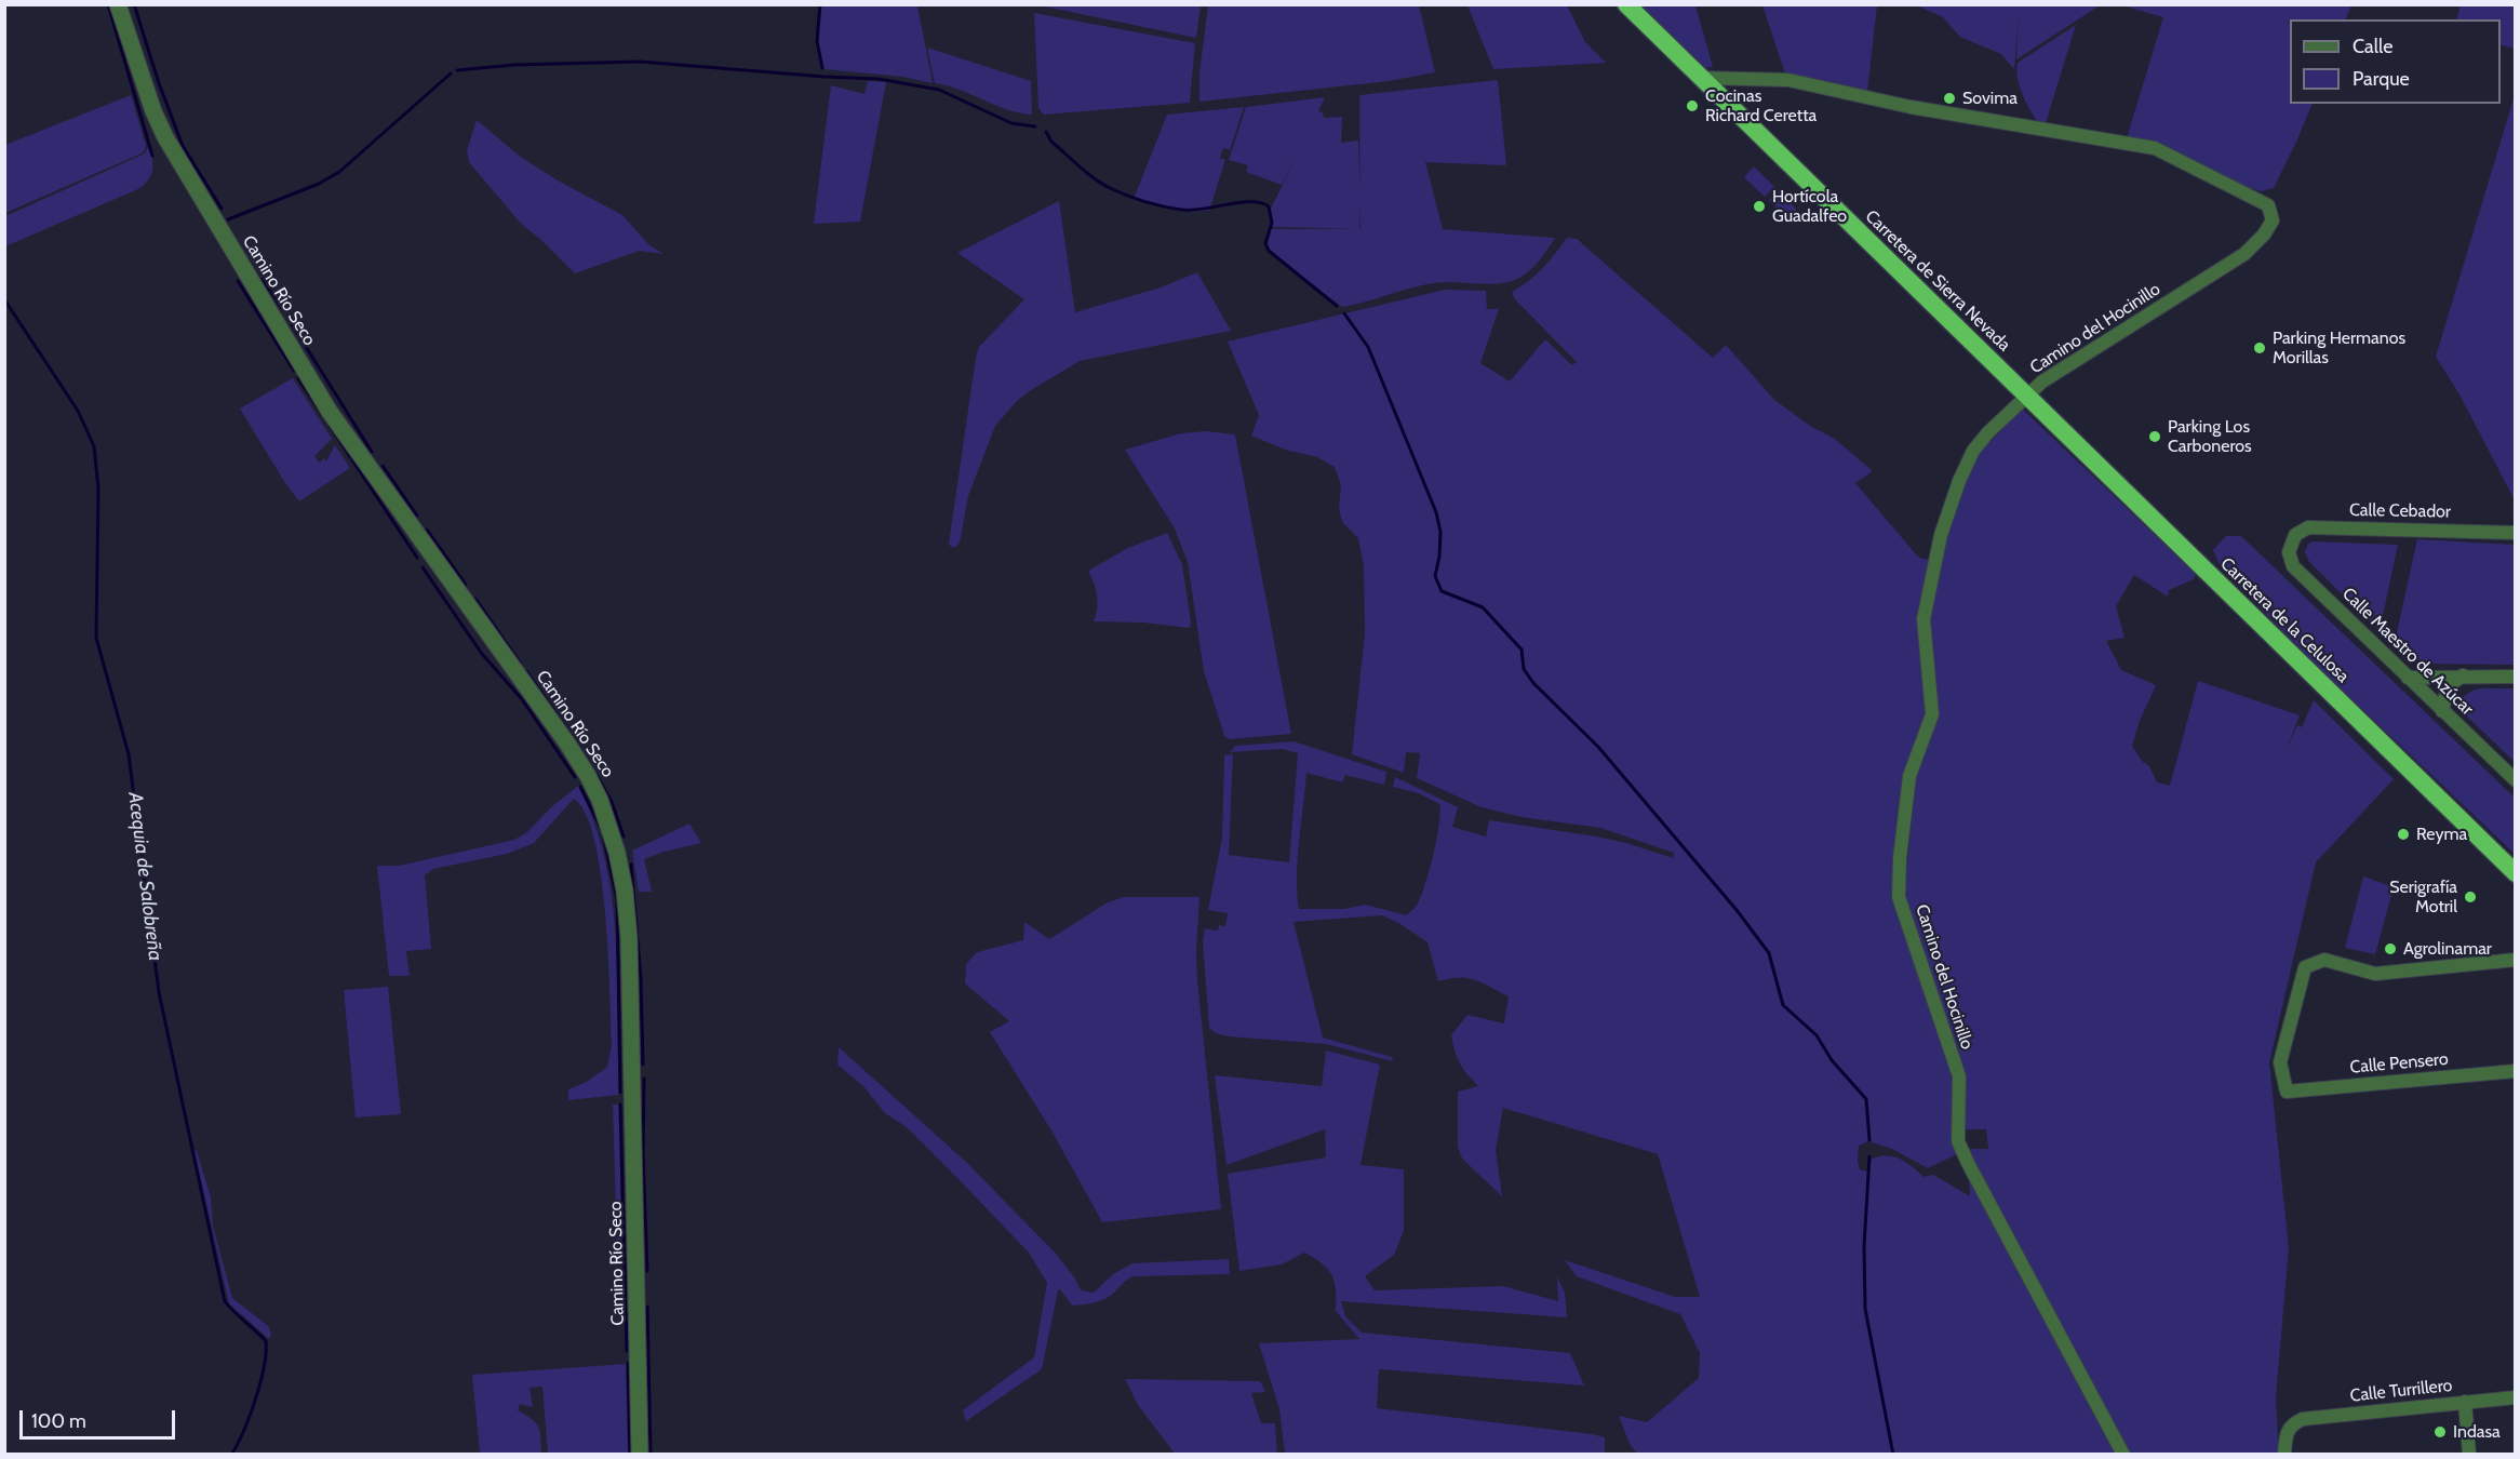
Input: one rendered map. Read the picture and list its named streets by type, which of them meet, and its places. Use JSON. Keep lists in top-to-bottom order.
{
  "streets": {
    "highway": ["Carretera de Sierra Nevada", "Carretera de la Celulosa"],
    "street": [
      "Camino Río Seco",
      "Camino del Hocinillo",
      "Calle Cebador",
      "Calle Maestro de Azúcar",
      "Calle Pensero",
      "Calle Turrillero"
    ]
  },
  "crossings": [
    ["Carretera de Sierra Nevada", "Camino del Hocinillo"],
    ["Carretera de Sierra Nevada", "Carretera de la Celulosa"],
    ["Camino del Hocinillo", "Carretera de la Celulosa"],
    ["Calle Cebador", "Calle Maestro de Azúcar"]
  ],
  "water": ["Acequia de Salobreña"],
  "places": [
    "Sovima",
    "Cocinas Richard Ceretta",
    "Hortícola Guadalfeo",
    "Parking Hermanos Morillas",
    "Parking Los Carboneros",
    "Reyma",
    "Serigrafía Motril",
    "Agrolinamar",
    "Indasa"
  ],
  "legend": ["Calle", "Parque"],
  "scale_bar": "100 m"
}
